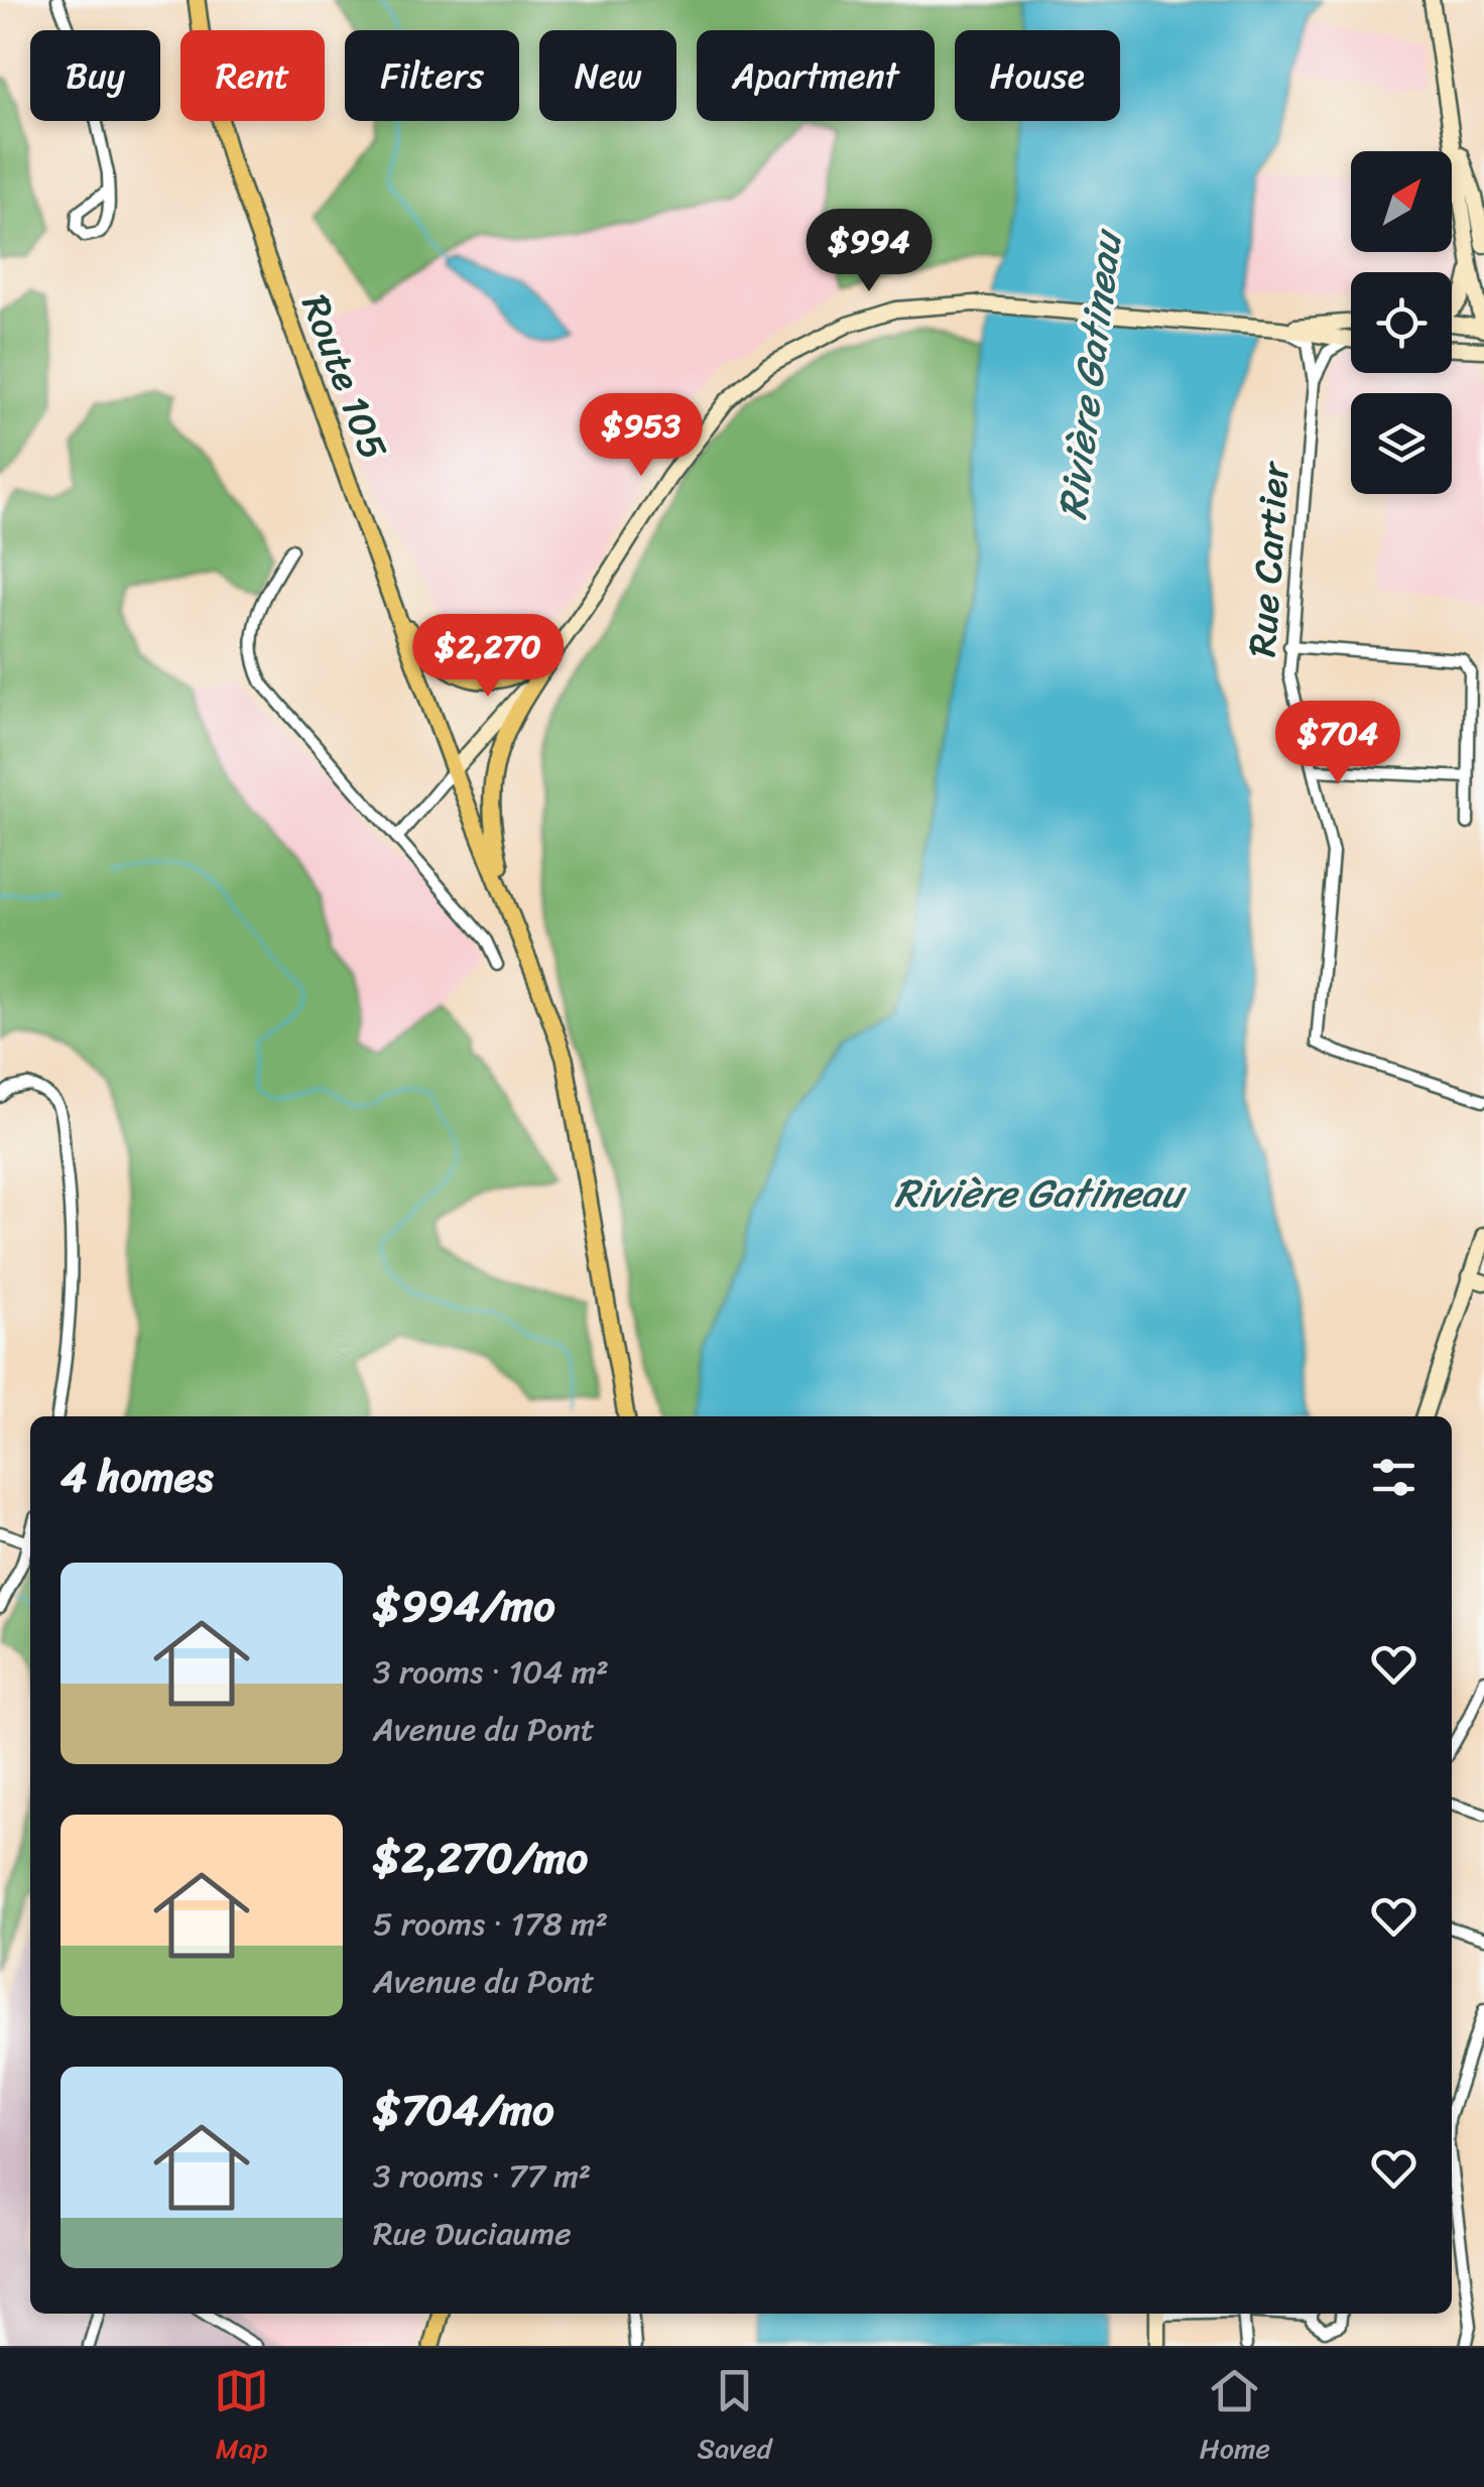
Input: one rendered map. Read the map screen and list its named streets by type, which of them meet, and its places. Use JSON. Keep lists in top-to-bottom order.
{
  "streets": {
    "main road": ["Route 105"],
    "street": ["Rue Cartier"]
  },
  "water": ["Rivière Gatineau"],
  "north": "top right",
  "page": {
    "chip": [
      "Buy",
      "Rent",
      "Filters",
      "New",
      "Apartment",
      "House"
    ],
    "price": [
      "$994",
      "$953",
      "$2,270",
      "$704"
    ],
    "heading": "4 homes",
    "list": [
      {
        "name": "$994/mo",
        "note": "3 rooms · 104 m² · Avenue du Pont"
      },
      {
        "name": "$2,270/mo",
        "note": "5 rooms · 178 m² · Avenue du Pont"
      },
      {
        "name": "$704/mo",
        "note": "3 rooms · 77 m² · Rue Duciaume"
      }
    ],
    "tabs": ["Map", "Saved", "Home"]
  }
}
